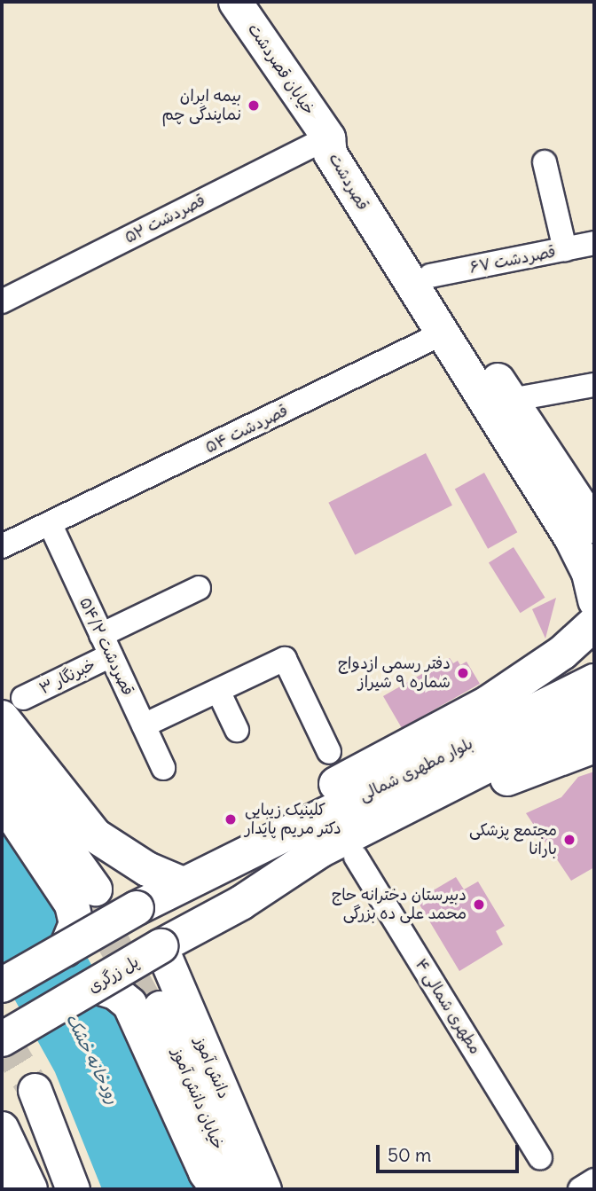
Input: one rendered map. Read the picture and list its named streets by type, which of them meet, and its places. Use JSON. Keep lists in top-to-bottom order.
{
  "streets": {
    "main road": [
      "خیابان قصردشت",
      "قصردشت",
      "بلوار مطهرى شمالى",
      "پل زرگری",
      "دانش آموز",
      "خیابان دانش آموز"
    ],
    "street": [
      "۵۲ قصردشت",
      "۶۷ قصردشت",
      "۵۴ قصردشت",
      "۵۴/۲ قصردشت",
      "۳ خبرنگار",
      "۴ مطهری شمالی"
    ]
  },
  "crossings": [
    ["خیابان قصردشت", "قصردشت"],
    ["خیابان قصردشت", "۵۲ قصردشت"],
    ["قصردشت", "۵۲ قصردشت"],
    ["قصردشت", "۶۷ قصردشت"],
    ["قصردشت", "۵۴ قصردشت"],
    ["۵۴ قصردشت", "۵۴/۲ قصردشت"],
    ["۵۴/۲ قصردشت", "۳ خبرنگار"],
    ["بلوار مطهرى شمالى", "پل زرگری"],
    ["بلوار مطهرى شمالى", "دانش آموز"],
    ["پل زرگری", "دانش آموز"]
  ],
  "water": ["رودخانه خشک"],
  "places": [
    "بیمه ایران نمایندگی چم",
    "دفتر رسمی ازدواج شماره ۹ شیراز",
    "کلینیک زیبایی دکتر مریم پایدار",
    "مجتمع پزشکی بارانا",
    "دبیرستان دخترانه حاج محمد علی ده بزرگی"
  ],
  "scale_bar": "50 m"
}
